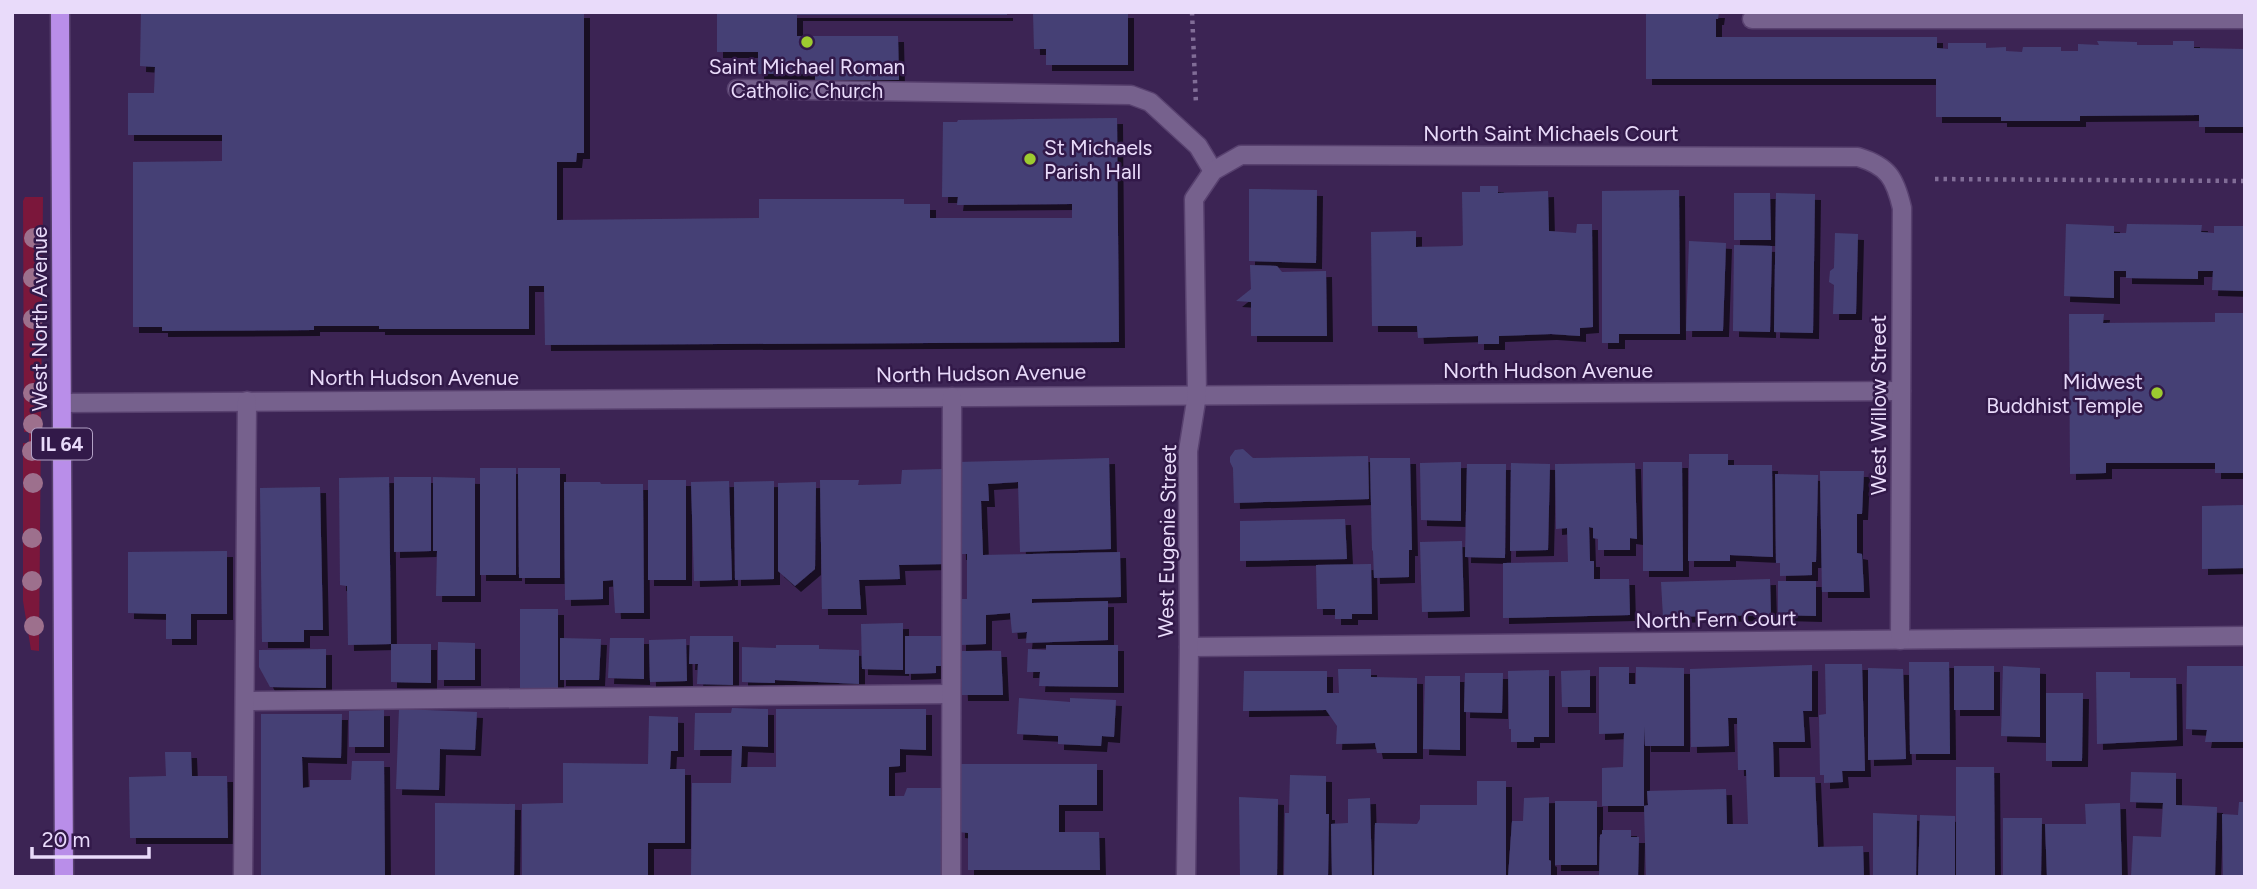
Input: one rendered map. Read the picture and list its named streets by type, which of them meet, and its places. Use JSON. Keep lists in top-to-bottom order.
{
  "streets": {
    "main road": ["West North Avenue", "IL 64"],
    "street": [
      "North Saint Michaels Court",
      "North Hudson Avenue",
      "West Willow Street",
      "West Eugenie Street",
      "North Fern Court"
    ]
  },
  "crossings": [
    ["North Saint Michaels Court", "West Willow Street"],
    ["North Saint Michaels Court", "West Eugenie Street"],
    ["West North Avenue", "North Hudson Avenue"],
    ["North Hudson Avenue", "West Willow Street"],
    ["North Hudson Avenue", "West Eugenie Street"],
    ["West Willow Street", "North Fern Court"],
    ["West Eugenie Street", "North Fern Court"]
  ],
  "places": ["Saint Michael Roman Catholic Church", "St Michaels Parish Hall", "Midwest Buddhist Temple"],
  "scale_bar": "20 m"
}
